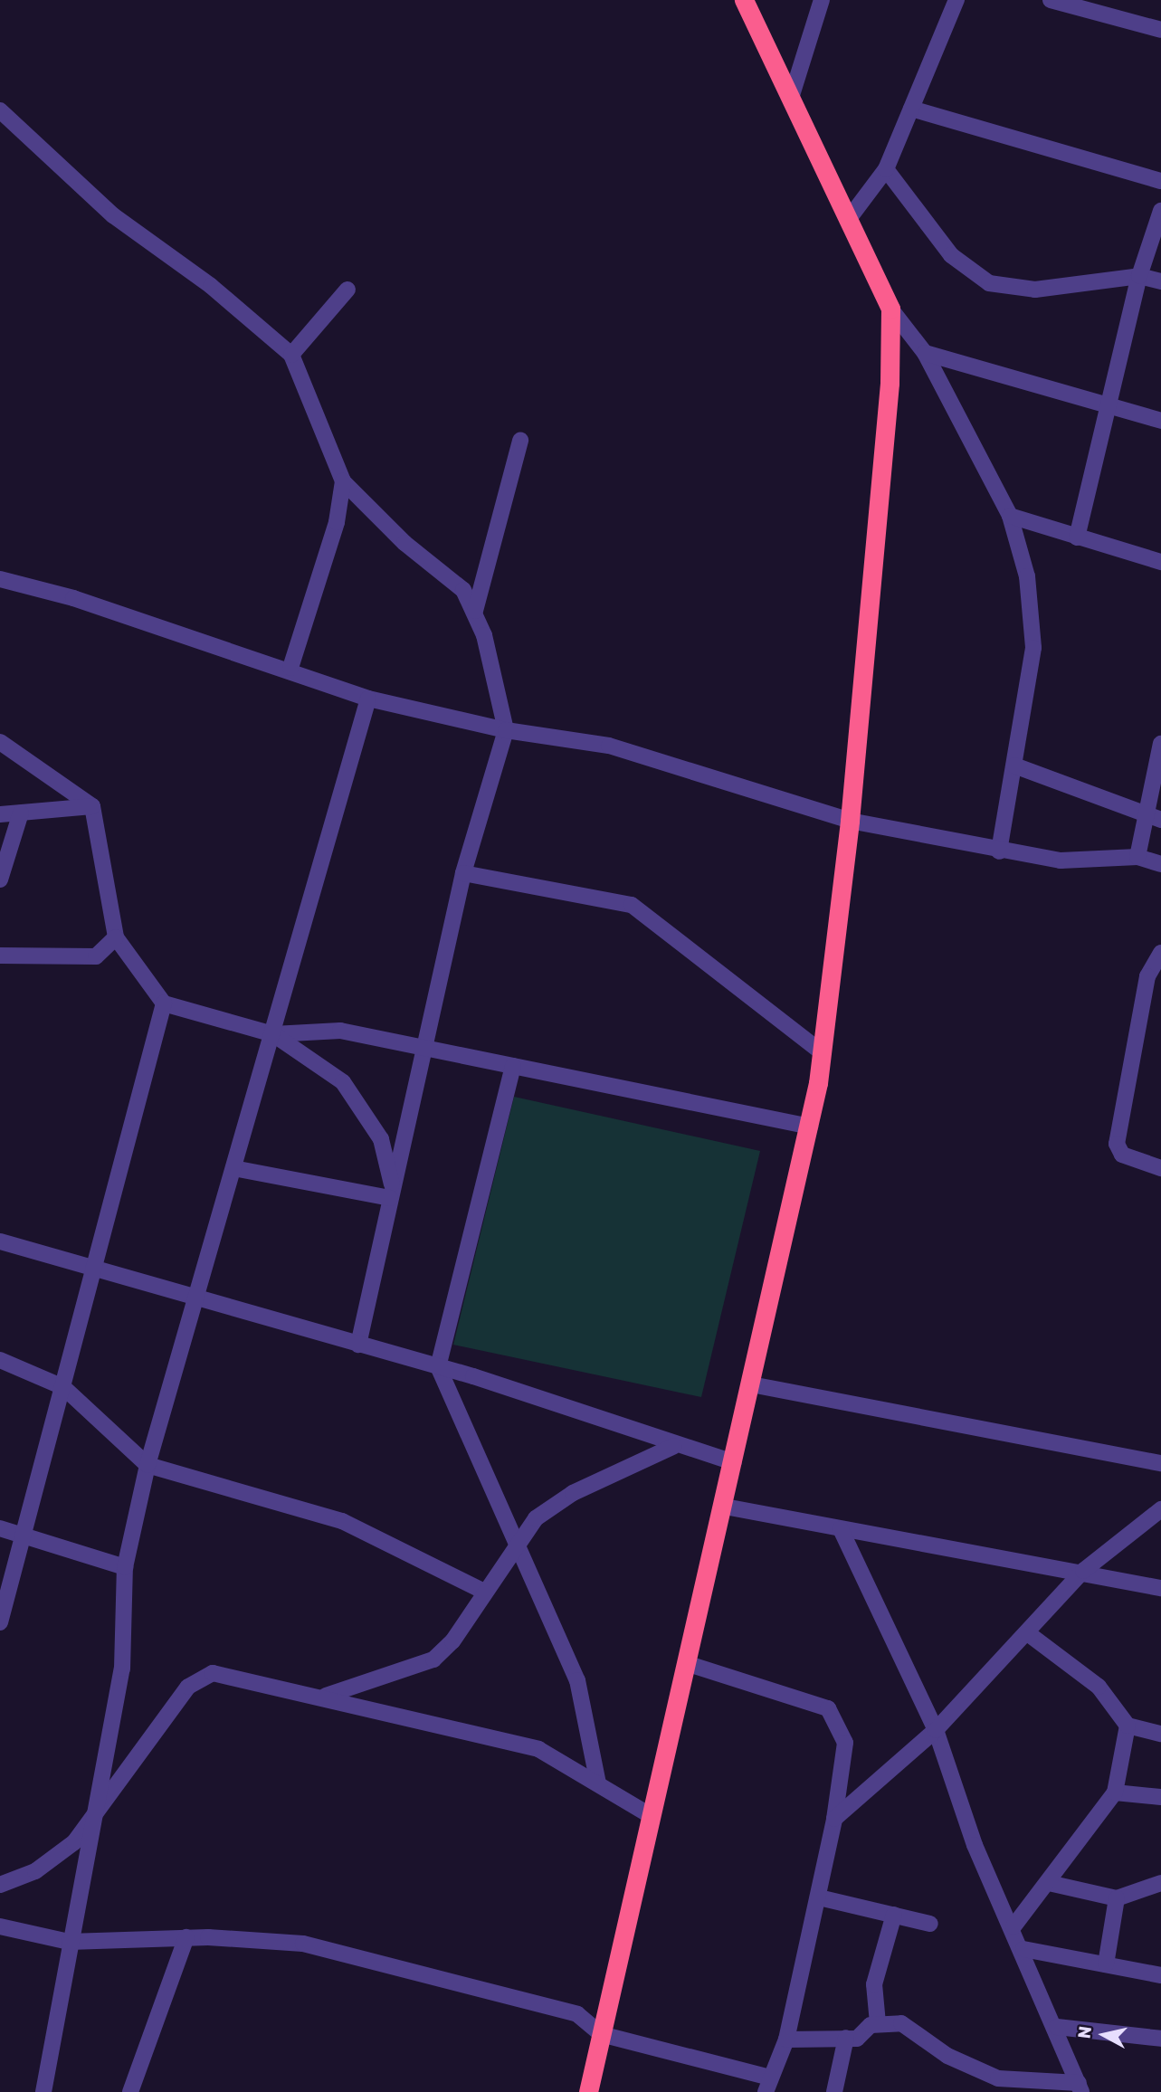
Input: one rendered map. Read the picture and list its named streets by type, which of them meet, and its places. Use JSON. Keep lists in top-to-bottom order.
{
  "north": "left"
}
